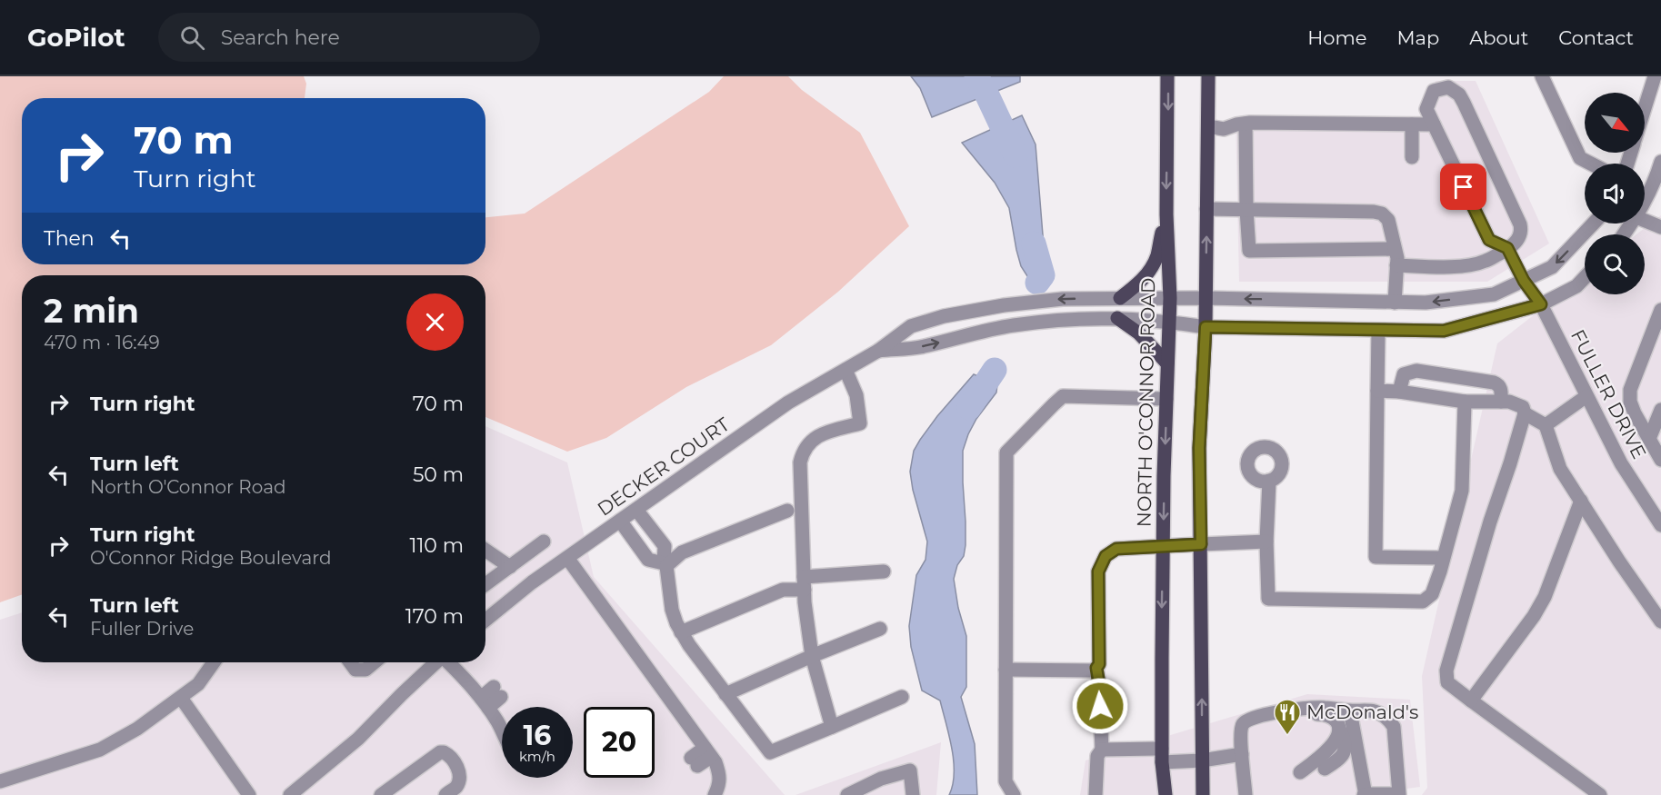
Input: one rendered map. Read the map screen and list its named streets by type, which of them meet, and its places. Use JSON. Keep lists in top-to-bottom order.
{
  "streets": {
    "main road": ["NORTH O'CONNOR ROAD"],
    "street": ["FULLER DRIVE", "DECKER COURT"]
  },
  "crossings": [
    ["FULLER DRIVE", "DECKER COURT"],
    ["NORTH O'CONNOR ROAD", "DECKER COURT"]
  ],
  "places": {
    "restaurant": ["McDonald's"]
  },
  "north": "bottom right",
  "page": {
    "header": "GoPilot",
    "search": "Search here",
    "nav": [
      "Home",
      "Map",
      "About",
      "Contact"
    ],
    "turn": ["70 m", "Turn right"],
    "then": "Then",
    "heading": ["2 min", "470 m · 16:49"],
    "list": [
      {
        "name": "Turn right",
        "value": "70 m"
      },
      {
        "name": "Turn left",
        "note": "North O'Connor Road",
        "value": "50 m"
      },
      {
        "name": "Turn right",
        "note": "O'Connor Ridge Boulevard",
        "value": "110 m"
      },
      {
        "name": "Turn left",
        "note": "Fuller Drive",
        "value": "170 m"
      }
    ],
    "speed": "16 km/h",
    "limit": "20"
  }
}
